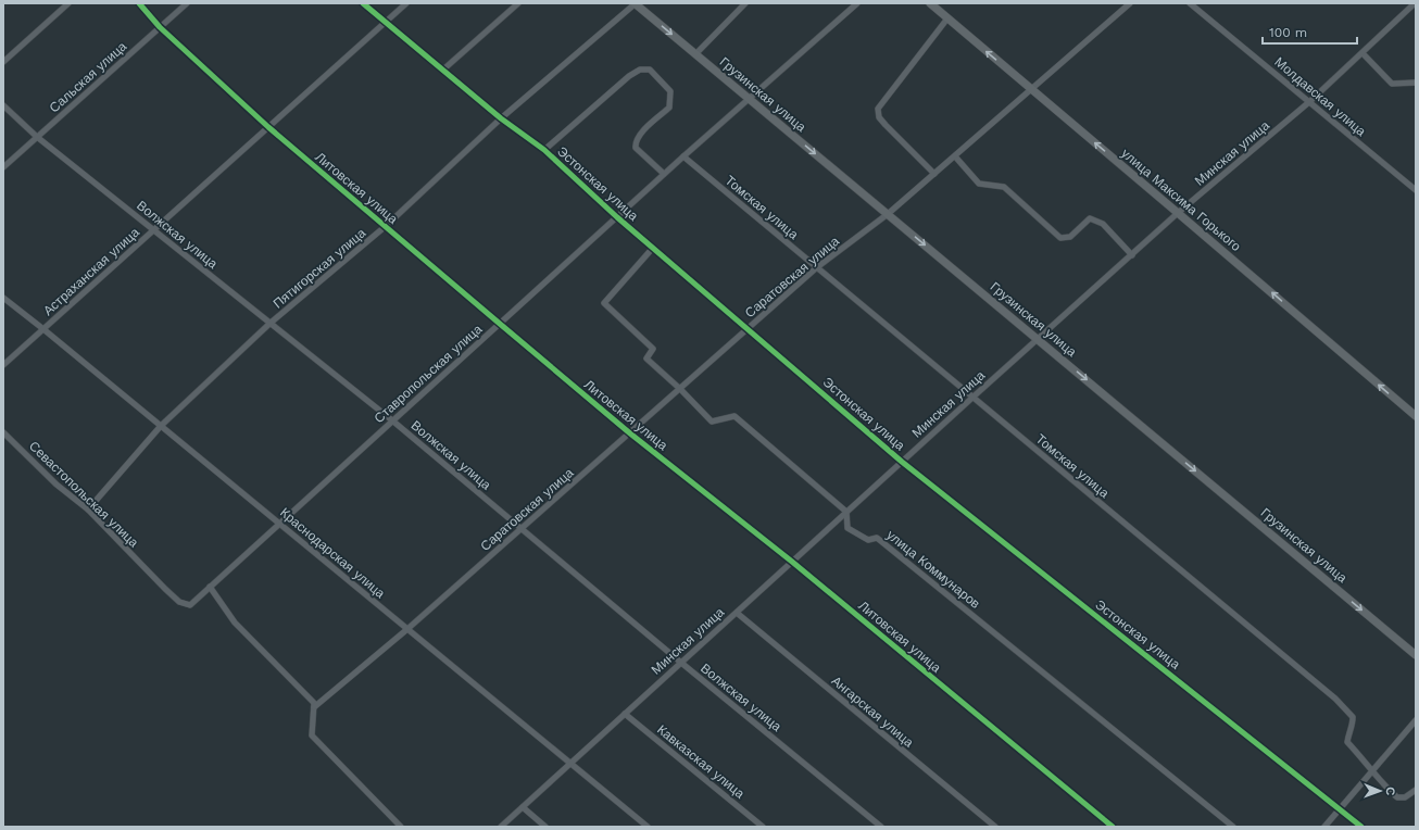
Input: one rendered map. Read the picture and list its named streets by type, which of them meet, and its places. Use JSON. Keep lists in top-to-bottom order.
{
  "streets": {
    "main road": ["Грузинская улица", "улица Максима Горького"],
    "street": [
      "Сальская улица",
      "Молдавская улица",
      "Минская улица",
      "Эстонская улица",
      "Литовская улица",
      "Томская улица",
      "Волжская улица",
      "Пятигорская улица",
      "Астраханская улица",
      "Саратовская улица",
      "Ставропольская улица",
      "Севастопольская улица",
      "Краснодарская улица",
      "улица Коммунаров",
      "Ангарская улица",
      "Кавказская улица"
    ]
  },
  "crossings": [
    ["Сальская улица", "Литовская улица"],
    ["Сальская улица", "Волжская улица"],
    ["Грузинская улица", "Минская улица"],
    ["Грузинская улица", "Пятигорская улица"],
    ["Грузинская улица", "Саратовская улица"],
    ["Грузинская улица", "Ставропольская улица"],
    ["Молдавская улица", "Минская улица"],
    ["Минская улица", "Эстонская улица"],
    ["Минская улица", "Литовская улица"],
    ["Минская улица", "улица Максима Горького"],
    ["Минская улица", "Томская улица"],
    ["Минская улица", "Волжская улица"],
    ["Минская улица", "Краснодарская улица"],
    ["Минская улица", "улица Коммунаров"],
    ["Минская улица", "Ангарская улица"],
    ["Минская улица", "Кавказская улица"],
    ["Эстонская улица", "Пятигорская улица"],
    ["Эстонская улица", "Астраханская улица"],
    ["Эстонская улица", "Саратовская улица"],
    ["Эстонская улица", "Ставропольская улица"],
    ["Литовская улица", "Пятигорская улица"],
    ["Литовская улица", "Астраханская улица"],
    ["Литовская улица", "Саратовская улица"],
    ["Литовская улица", "Ставропольская улица"],
    ["улица Максима Горького", "Саратовская улица"],
    ["Томская улица", "Саратовская улица"],
    ["Томская улица", "Ставропольская улица"],
    ["Волжская улица", "Пятигорская улица"],
    ["Волжская улица", "Астраханская улица"],
    ["Волжская улица", "Саратовская улица"],
    ["Волжская улица", "Ставропольская улица"],
    ["Пятигорская улица", "Севастопольская улица"],
    ["Пятигорская улица", "Краснодарская улица"],
    ["Астраханская улица", "Краснодарская улица"],
    ["Саратовская улица", "Краснодарская улица"],
    ["Ставропольская улица", "Севастопольская улица"],
    ["Ставропольская улица", "Краснодарская улица"]
  ],
  "one_way": ["Грузинская улица", "улица Максима Горького"],
  "scale_bar": "100 m",
  "north": "right"
}
